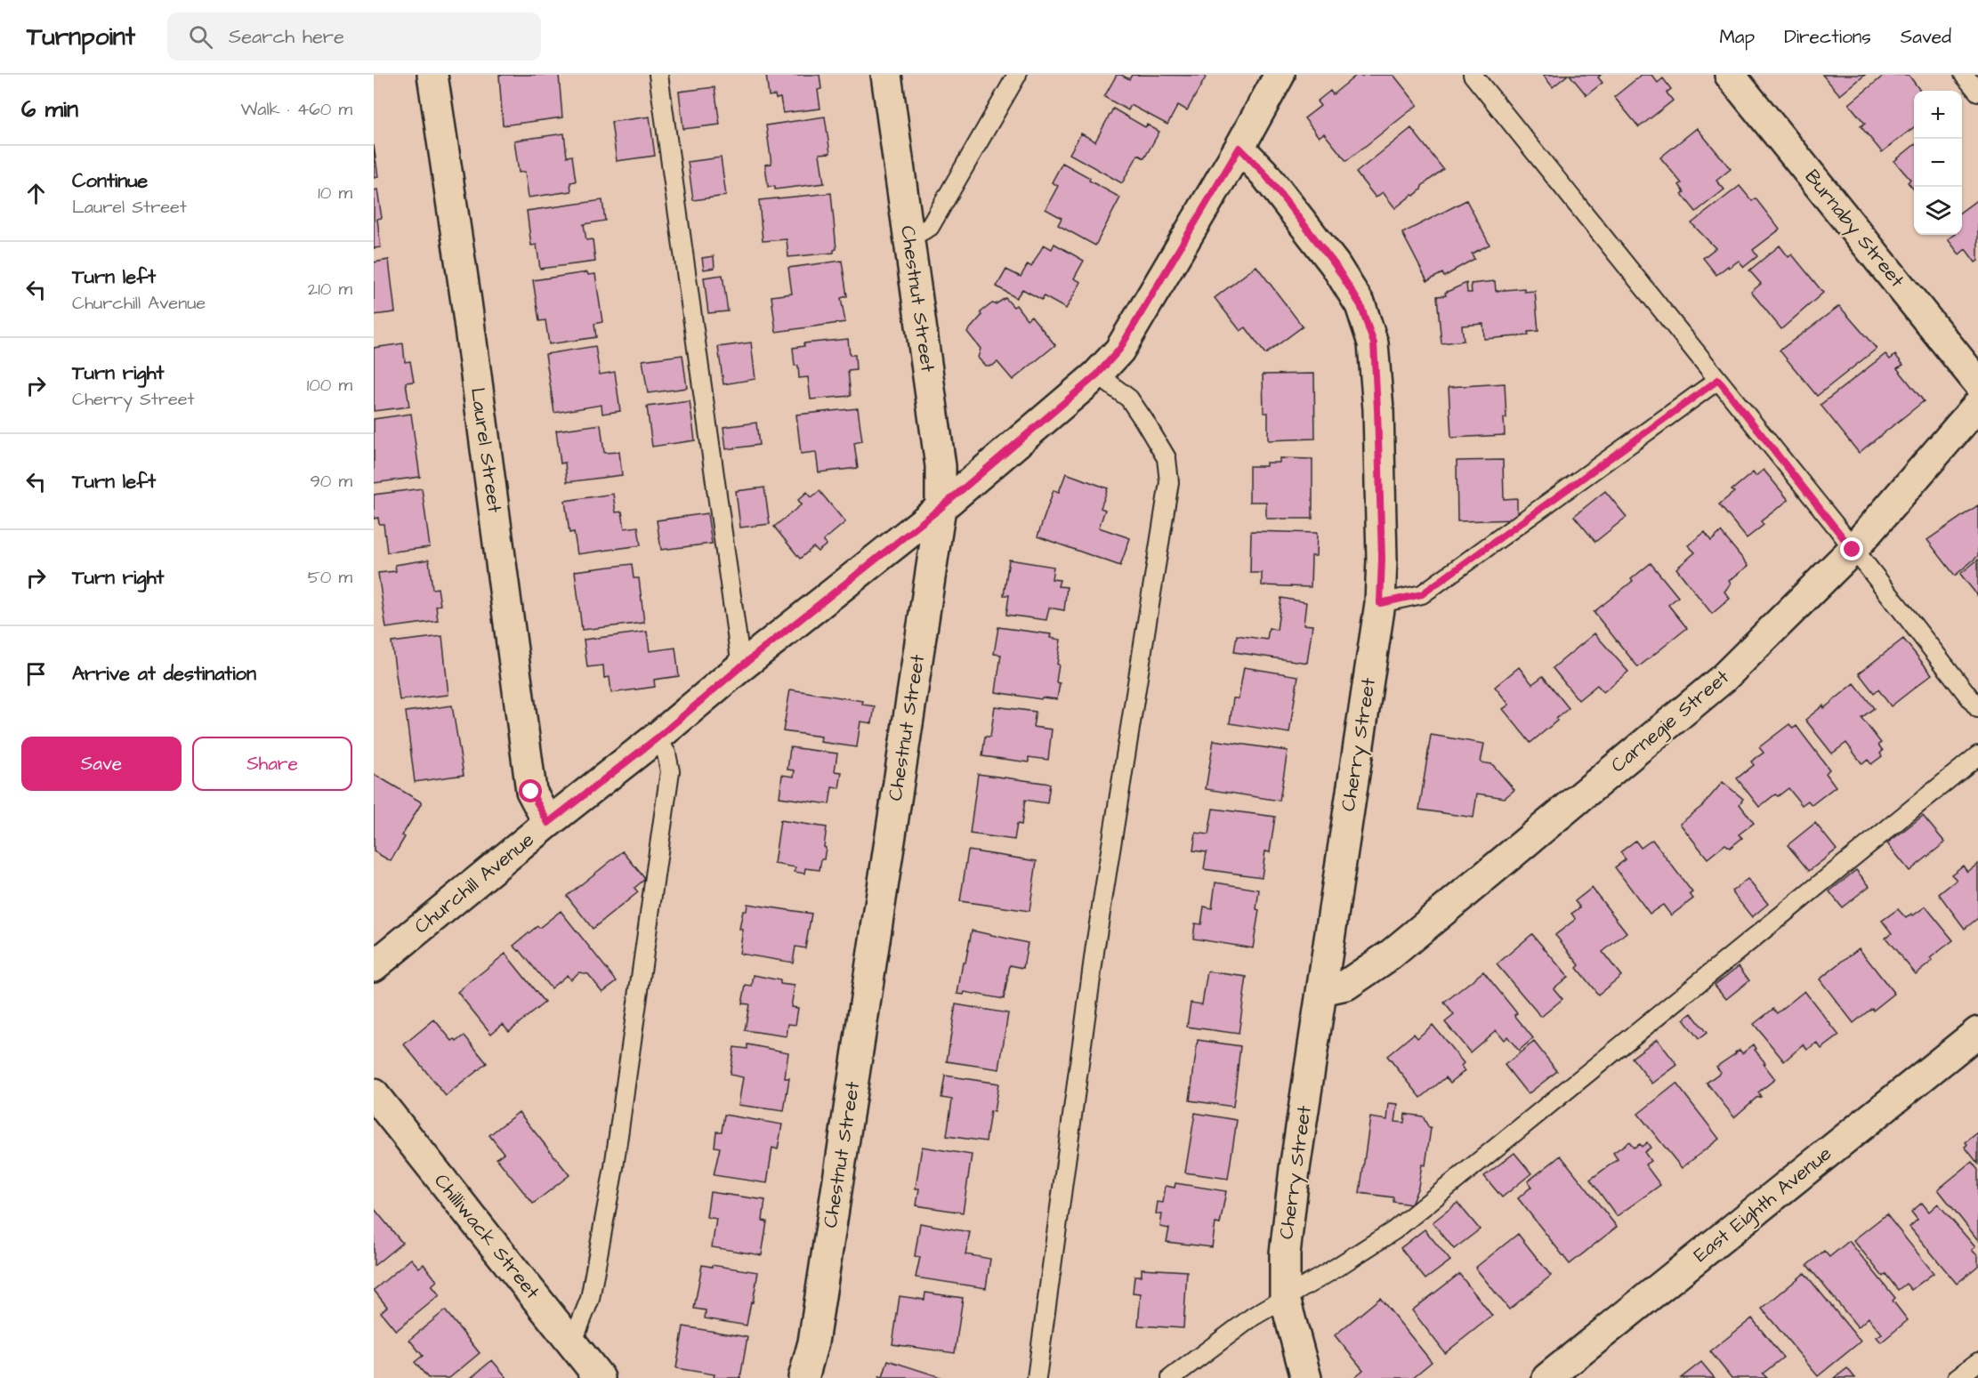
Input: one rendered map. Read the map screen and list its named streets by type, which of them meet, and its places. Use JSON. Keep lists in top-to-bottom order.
{
  "streets": {
    "street": [
      "Burnaby Street",
      "Chestnut Street",
      "Laurel Street",
      "Carnegie Street",
      "Cherry Street",
      "Churchill Avenue",
      "East Eighth Avenue",
      "Chilliwack Street"
    ]
  },
  "crossings": [
    ["Chestnut Street", "Churchill Avenue"],
    ["Laurel Street", "Churchill Avenue"],
    ["Carnegie Street", "Cherry Street"],
    ["Cherry Street", "Churchill Avenue"]
  ],
  "page": {
    "header": "Turnpoint",
    "search": "Search here",
    "nav": ["Map", "Directions", "Saved"],
    "heading": ["6 min", "Walk · 460 m"],
    "map_buttons": ["+", "−"],
    "list": [
      ["Continue", "Laurel Street", "10 m"],
      ["Turn left", "Churchill Avenue", "210 m"],
      ["Turn right", "Cherry Street", "100 m"],
      ["Turn left", "90 m"],
      ["Turn right", "50 m"],
      "Arrive at destination"
    ],
    "buttons": ["Save", "Share"]
  }
}
